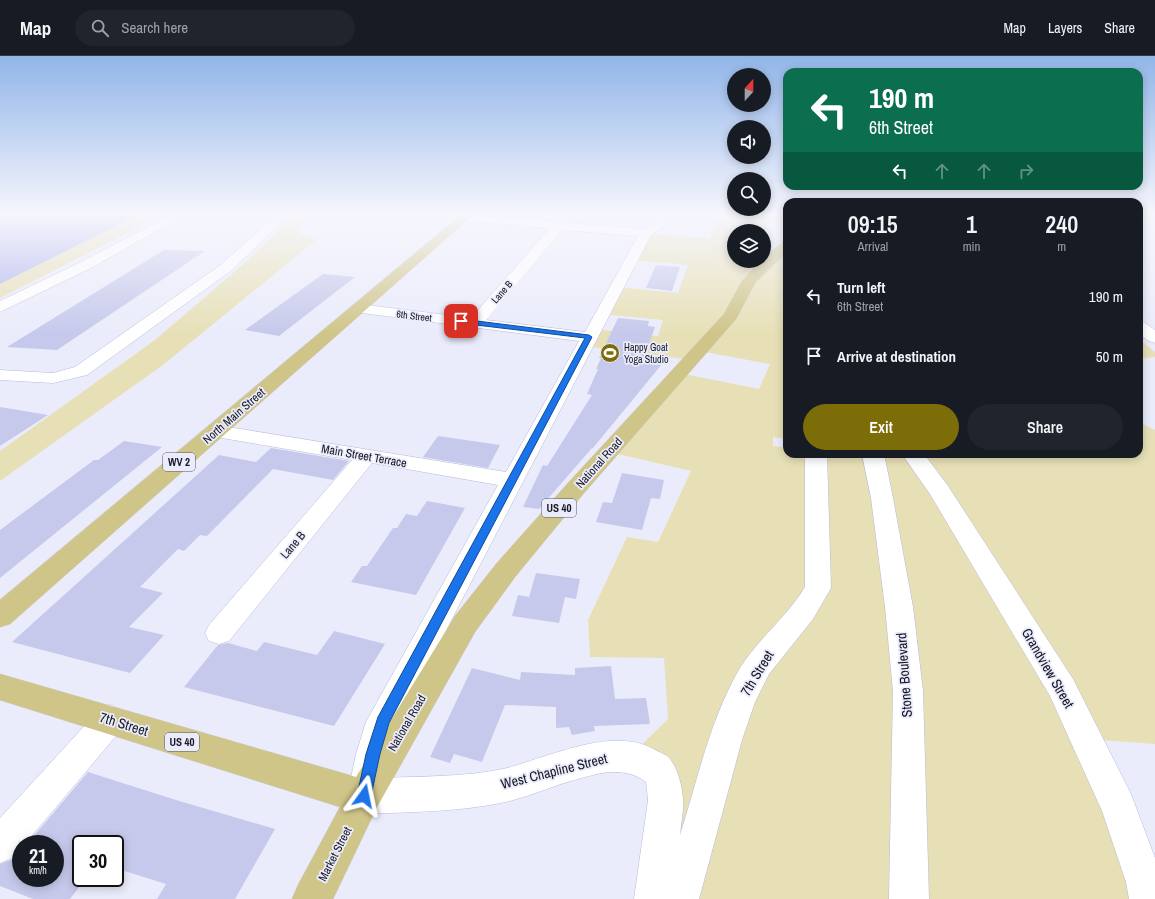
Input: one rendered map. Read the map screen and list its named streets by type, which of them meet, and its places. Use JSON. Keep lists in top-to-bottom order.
{
  "streets": {
    "main road": [
      "North Main Street",
      "WV 2",
      "National Road",
      "US 40",
      "7th Street",
      "Market Street"
    ],
    "street": [
      "Lane B",
      "6th Street",
      "Main Street Terrace",
      "Grandview Street",
      "Stone Boulevard",
      "West Chapline Street"
    ]
  },
  "crossings": [
    ["Lane B", "6th Street"],
    ["Lane B", "Main Street Terrace"],
    ["6th Street", "North Main Street"],
    ["6th Street", "Market Street"],
    ["North Main Street", "Main Street Terrace"],
    ["Main Street Terrace", "Market Street"],
    ["National Road", "7th Street"],
    ["National Road", "West Chapline Street"],
    ["National Road", "Market Street"],
    ["7th Street", "West Chapline Street"],
    ["7th Street", "Market Street"],
    ["West Chapline Street", "Market Street"]
  ],
  "places": {
    "sports": ["Happy Goat Yoga Studio"]
  },
  "north": "top",
  "page": {
    "header": "Map",
    "search": "Search here",
    "nav": ["Map", "Layers", "Share"],
    "turn": ["190 m", "6th Street"],
    "eta": [
      "09:15",
      "Arrival",
      "1",
      "min",
      "240",
      "m"
    ],
    "list": [
      {
        "name": "Turn left",
        "note": "6th Street",
        "value": "190 m"
      },
      {
        "name": "Arrive at destination",
        "value": "50 m"
      }
    ],
    "buttons": ["Exit", "Share"],
    "speed": "21 km/h",
    "limit": "30"
  }
}
